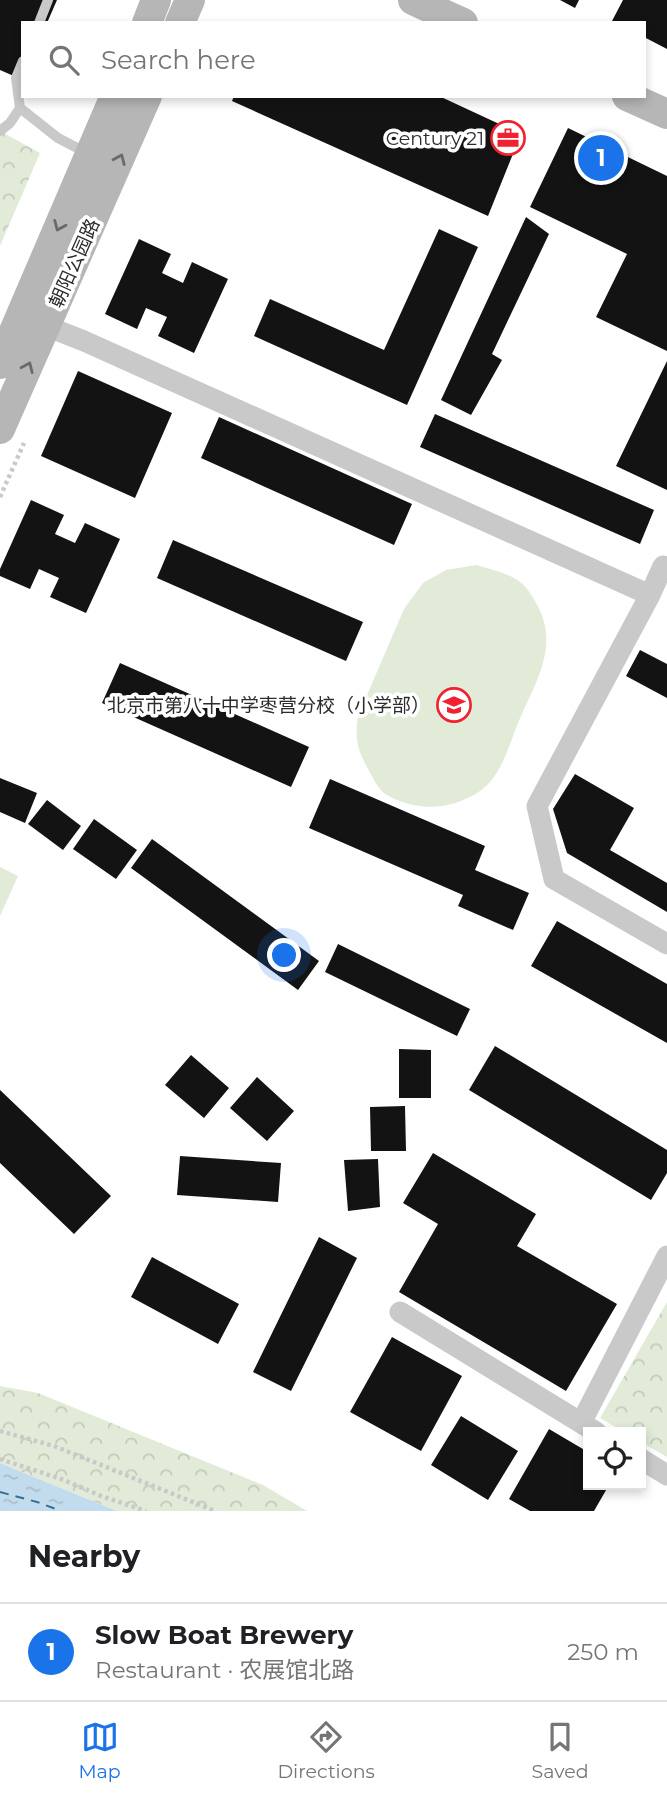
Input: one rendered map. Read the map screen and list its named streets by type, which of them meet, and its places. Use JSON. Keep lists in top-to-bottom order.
{
  "streets": {
    "main road": ["朝阳公园路"]
  },
  "places": {
    "office": ["Century 21"],
    "school or university": ["北京市第八十中学枣营分校（小学部）"]
  },
  "page": {
    "search": "Search here",
    "pins": "1",
    "heading": "Nearby",
    "list": [
      {
        "mark": "1",
        "name": "Slow Boat Brewery",
        "note": "Restaurant · 农展馆北路",
        "value": "250 m"
      }
    ],
    "nav": ["Map", "Directions", "Saved"]
  }
}
